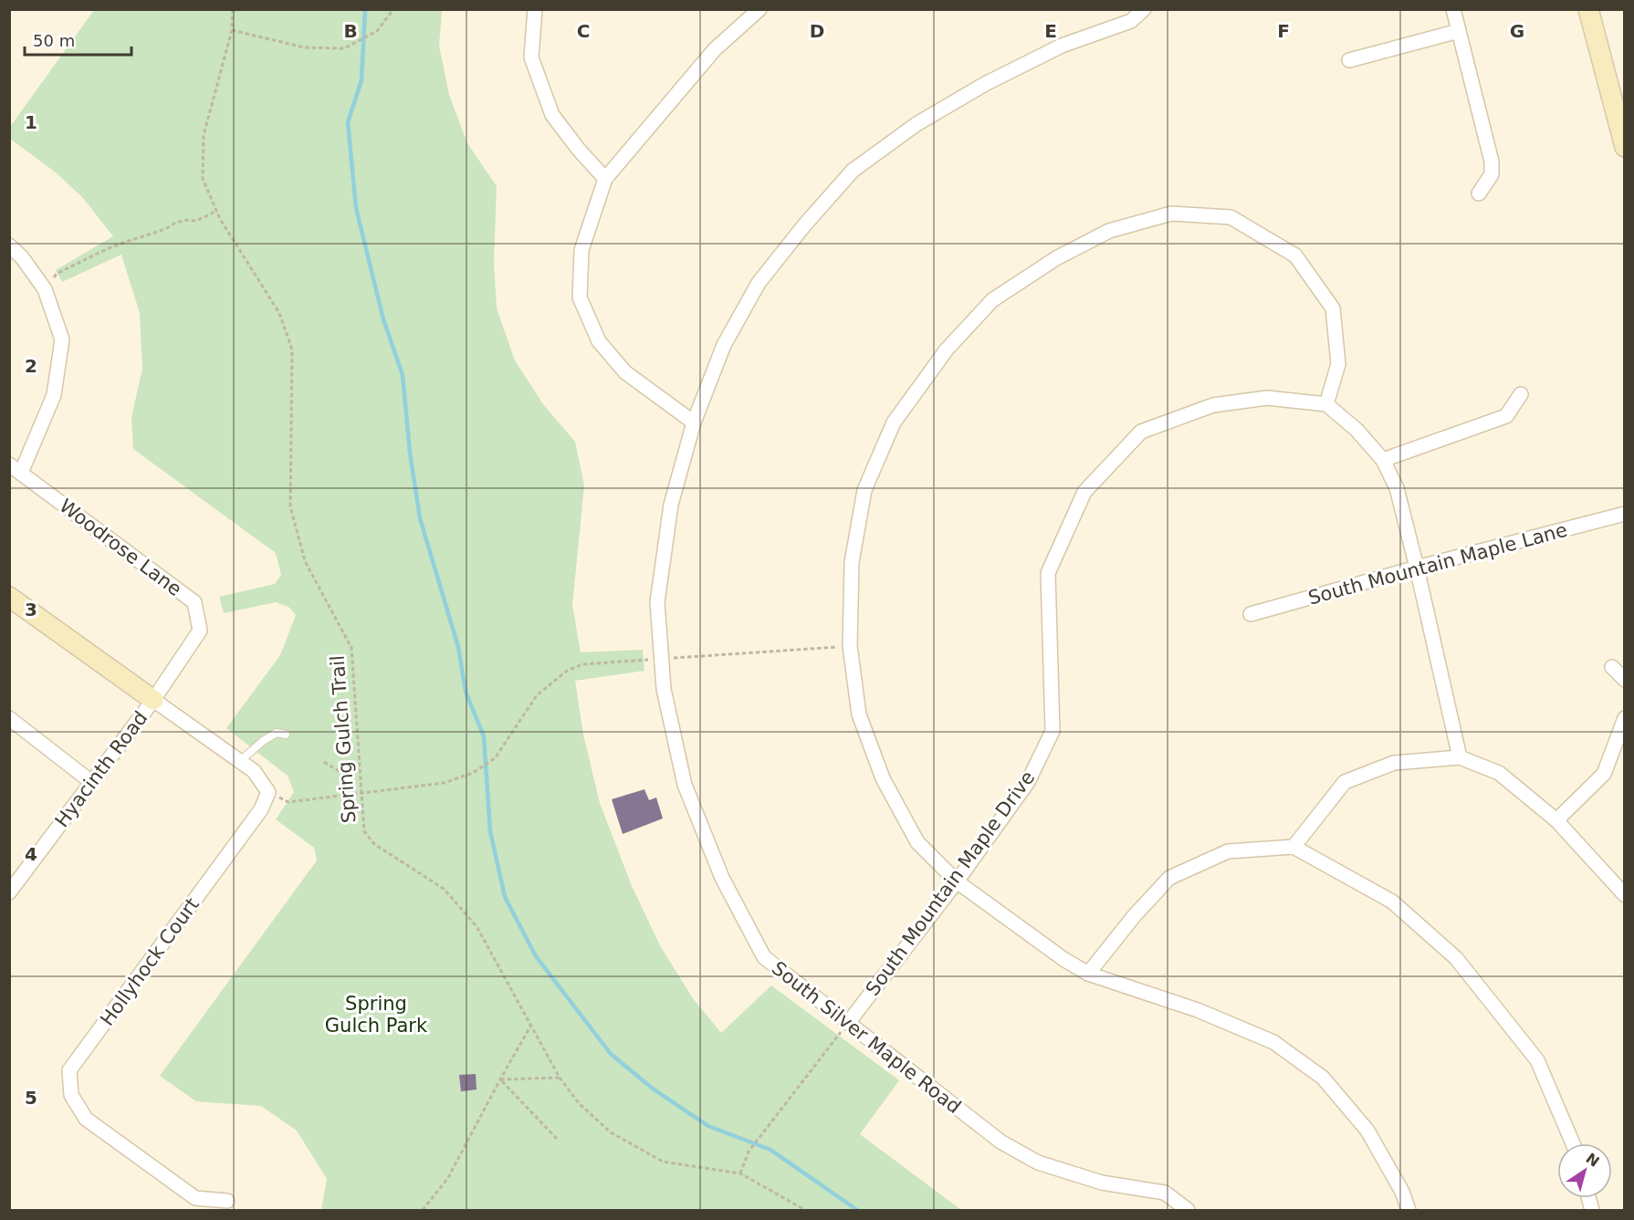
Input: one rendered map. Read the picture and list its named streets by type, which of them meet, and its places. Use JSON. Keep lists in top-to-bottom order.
{
  "streets": {
    "street": [
      "Woodrose Lane",
      "South Mountain Maple Lane",
      "Hyacinth Road",
      "South Mountain Maple Drive",
      "Hollyhock Court",
      "South Silver Maple Road"
    ],
    "path": ["Spring Gulch Trail"]
  },
  "crossings": [
    ["Woodrose Lane", "Hyacinth Road"],
    ["South Mountain Maple Drive", "South Silver Maple Road"]
  ],
  "parks": ["Spring Gulch Park"],
  "scale_bar": "50 m",
  "north": "top right",
  "grid": {
    "columns": [
      "B",
      "C",
      "D",
      "E",
      "F",
      "G"
    ],
    "rows": [
      "1",
      "2",
      "3",
      "4",
      "5"
    ]
  }
}
